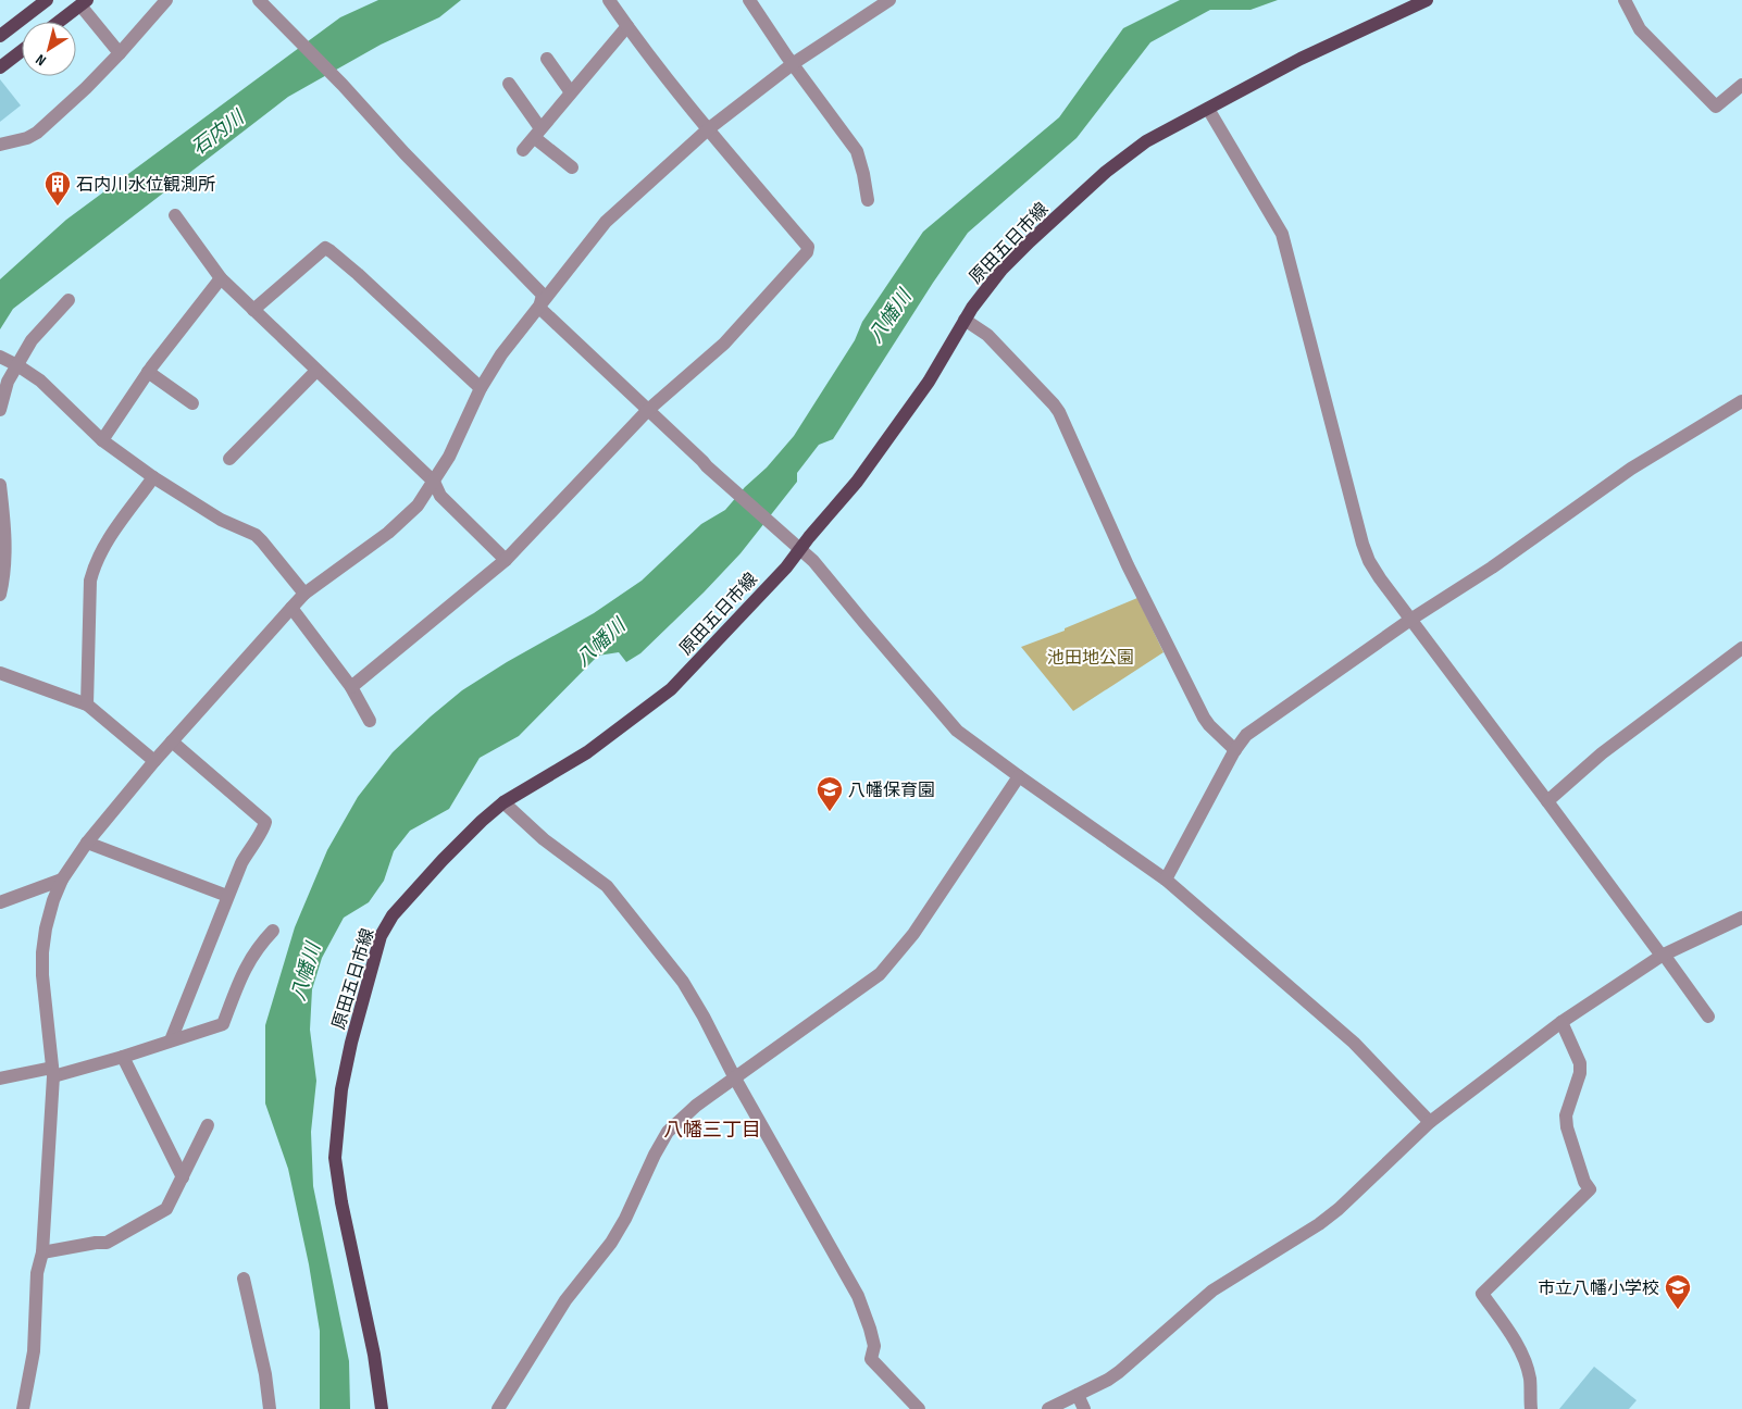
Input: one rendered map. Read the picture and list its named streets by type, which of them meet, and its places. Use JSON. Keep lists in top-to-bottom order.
{
  "streets": {
    "main road": ["原田五日市線"]
  },
  "districts": ["八幡三丁目"],
  "water": ["石内川", "八幡川"],
  "parks": ["池田地公園"],
  "places": {
    "building": ["石内川水位観測所"],
    "school or university": ["八幡保育園", "市立八幡小学校"]
  },
  "north": "bottom left"
}
